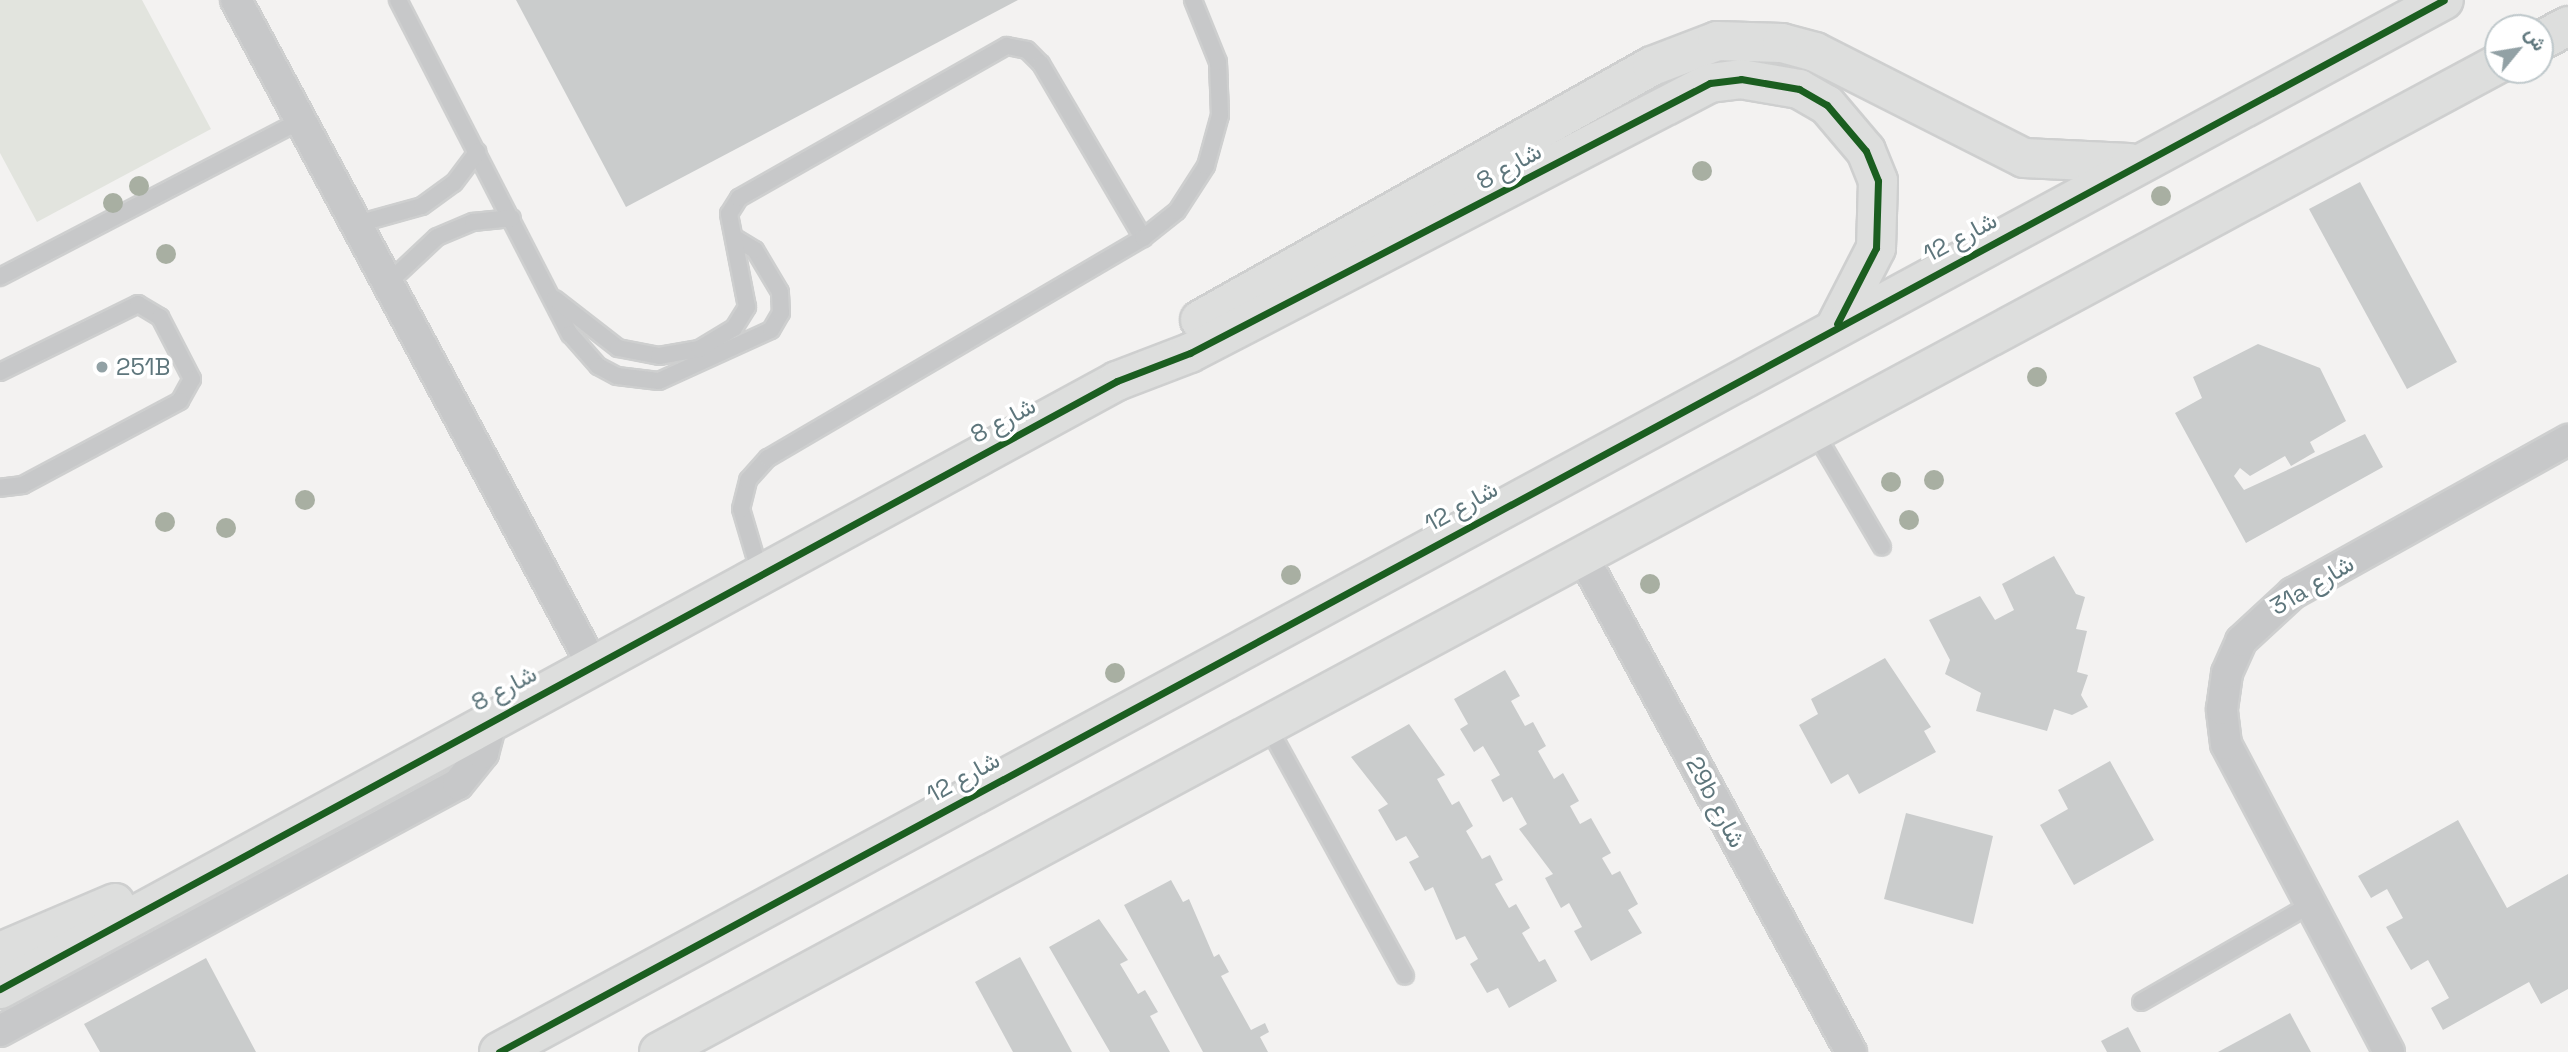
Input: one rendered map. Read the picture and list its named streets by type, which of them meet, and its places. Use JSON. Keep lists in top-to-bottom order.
{
  "streets": {
    "street": [
      "شارع 8",
      "شارع 12",
      "31a شارع",
      "29b شارع"
    ]
  },
  "crossings": [
    ["شارع 8", "شارع 12"]
  ],
  "places": ["251B"],
  "north": "top right"
}
